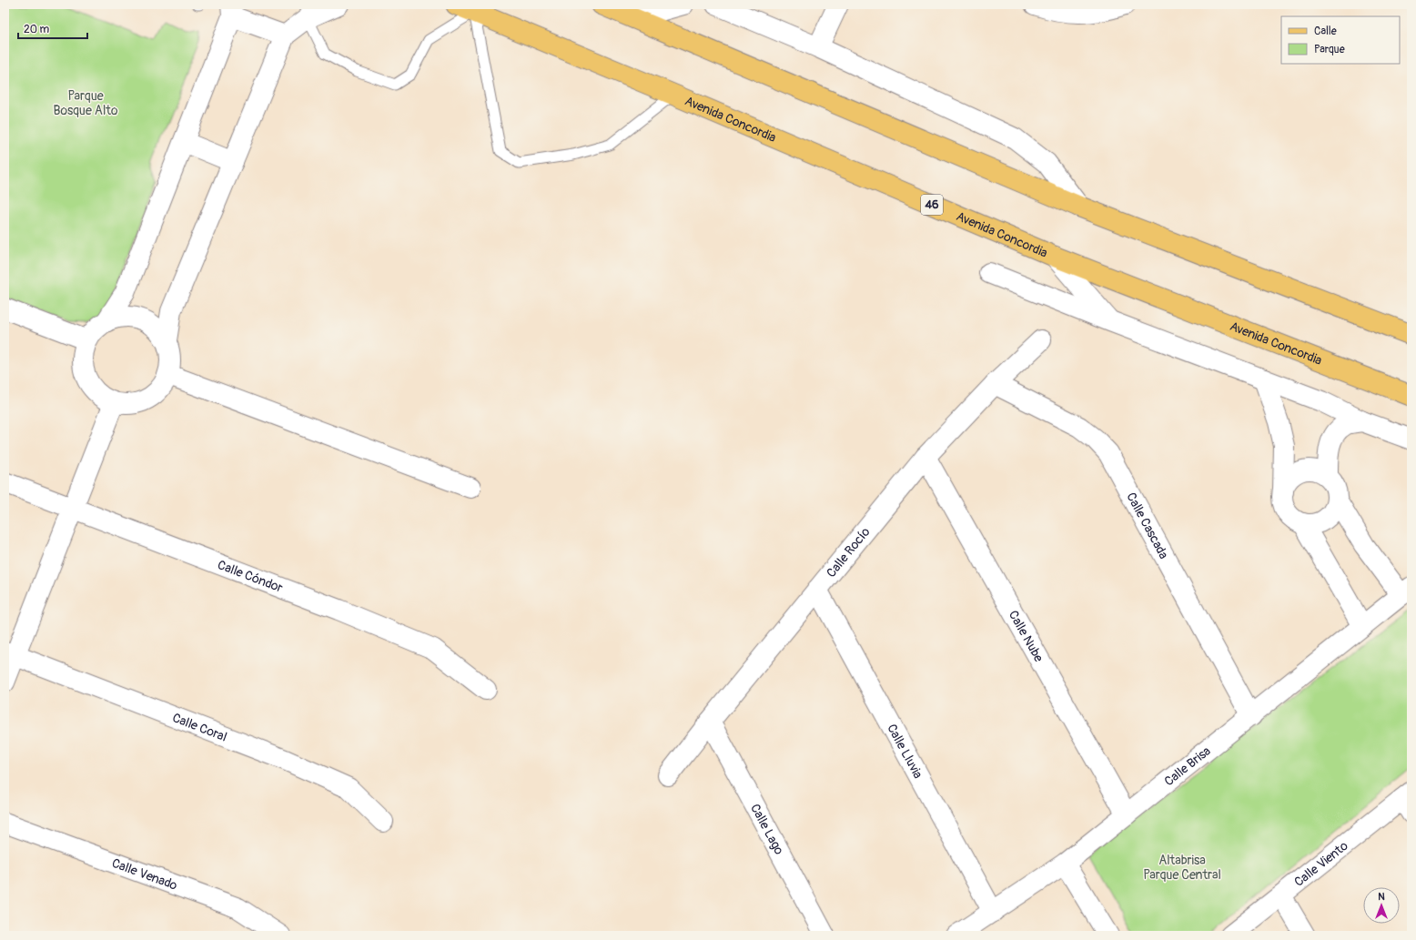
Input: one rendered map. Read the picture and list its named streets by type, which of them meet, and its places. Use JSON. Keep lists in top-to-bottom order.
{
  "streets": {
    "main road": ["Avenida Concordia", "46"],
    "street": [
      "Calle Cascada",
      "Calle Rocío",
      "Calle Cóndor",
      "Calle Nube",
      "Calle Coral",
      "Calle Lluvia",
      "Calle Brisa",
      "Calle Lago",
      "Calle Viento",
      "Calle Venado"
    ]
  },
  "crossings": [
    ["Calle Cascada", "Calle Rocío"],
    ["Calle Cascada", "Calle Brisa"],
    ["Calle Rocío", "Calle Nube"],
    ["Calle Rocío", "Calle Lluvia"],
    ["Calle Rocío", "Calle Lago"],
    ["Calle Nube", "Calle Brisa"],
    ["Calle Lluvia", "Calle Brisa"]
  ],
  "parks": ["Parque Bosque Alto", "Altabrisa Parque Central"],
  "legend": ["Calle", "Parque"],
  "scale_bar": "20 m",
  "north": "top"
}
